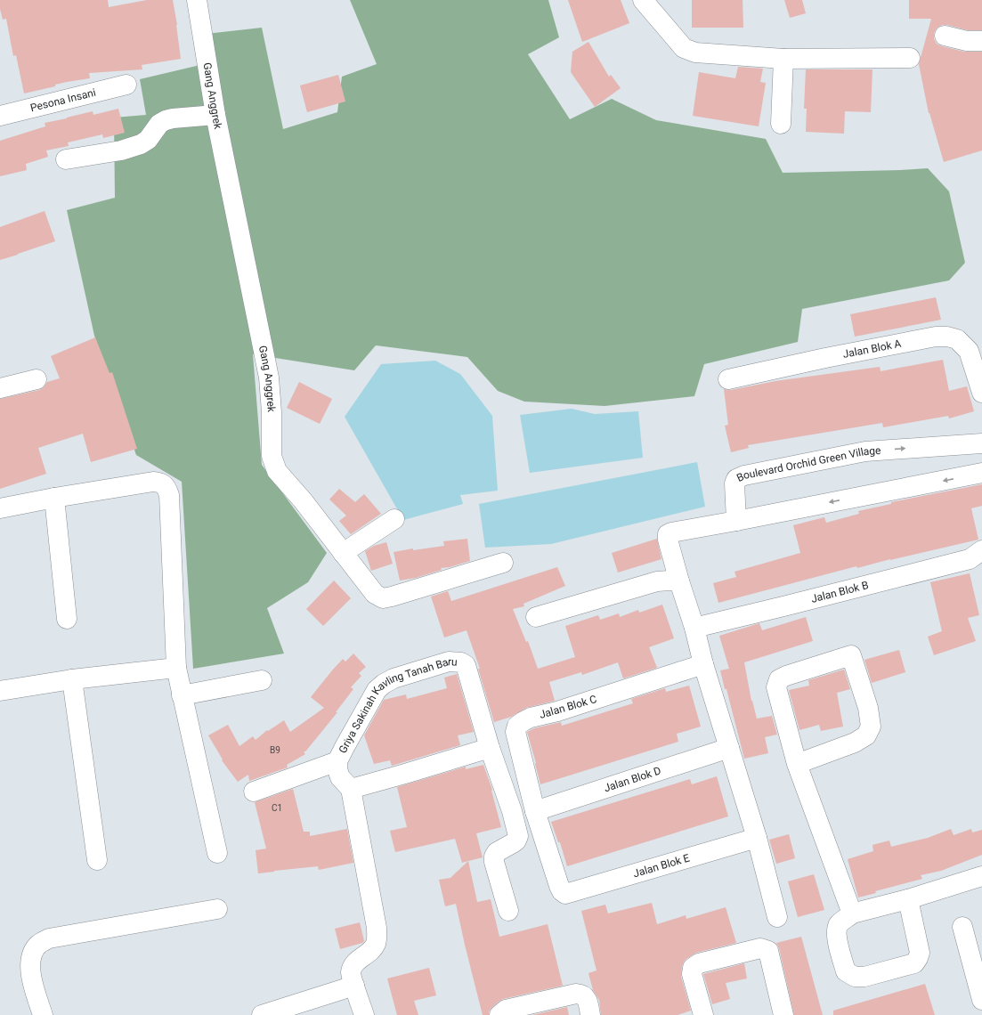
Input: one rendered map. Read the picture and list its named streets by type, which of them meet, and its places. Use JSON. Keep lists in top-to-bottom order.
{
  "streets": {
    "street": [
      "Gang Anggrek",
      "Pesona Insani",
      "Jalan Blok A",
      "Boulevard Orchid Green Village",
      "Jalan Blok B",
      "Jalan Blok C",
      "Griya Sakinah Kavling Tanah Baru",
      "Jalan Blok D",
      "Jalan Blok E"
    ]
  },
  "crossings": [
    ["Jalan Blok C", "Jalan Blok D"],
    ["Jalan Blok C", "Jalan Blok E"]
  ],
  "house_numbers": ["B9", "C1"]
}
